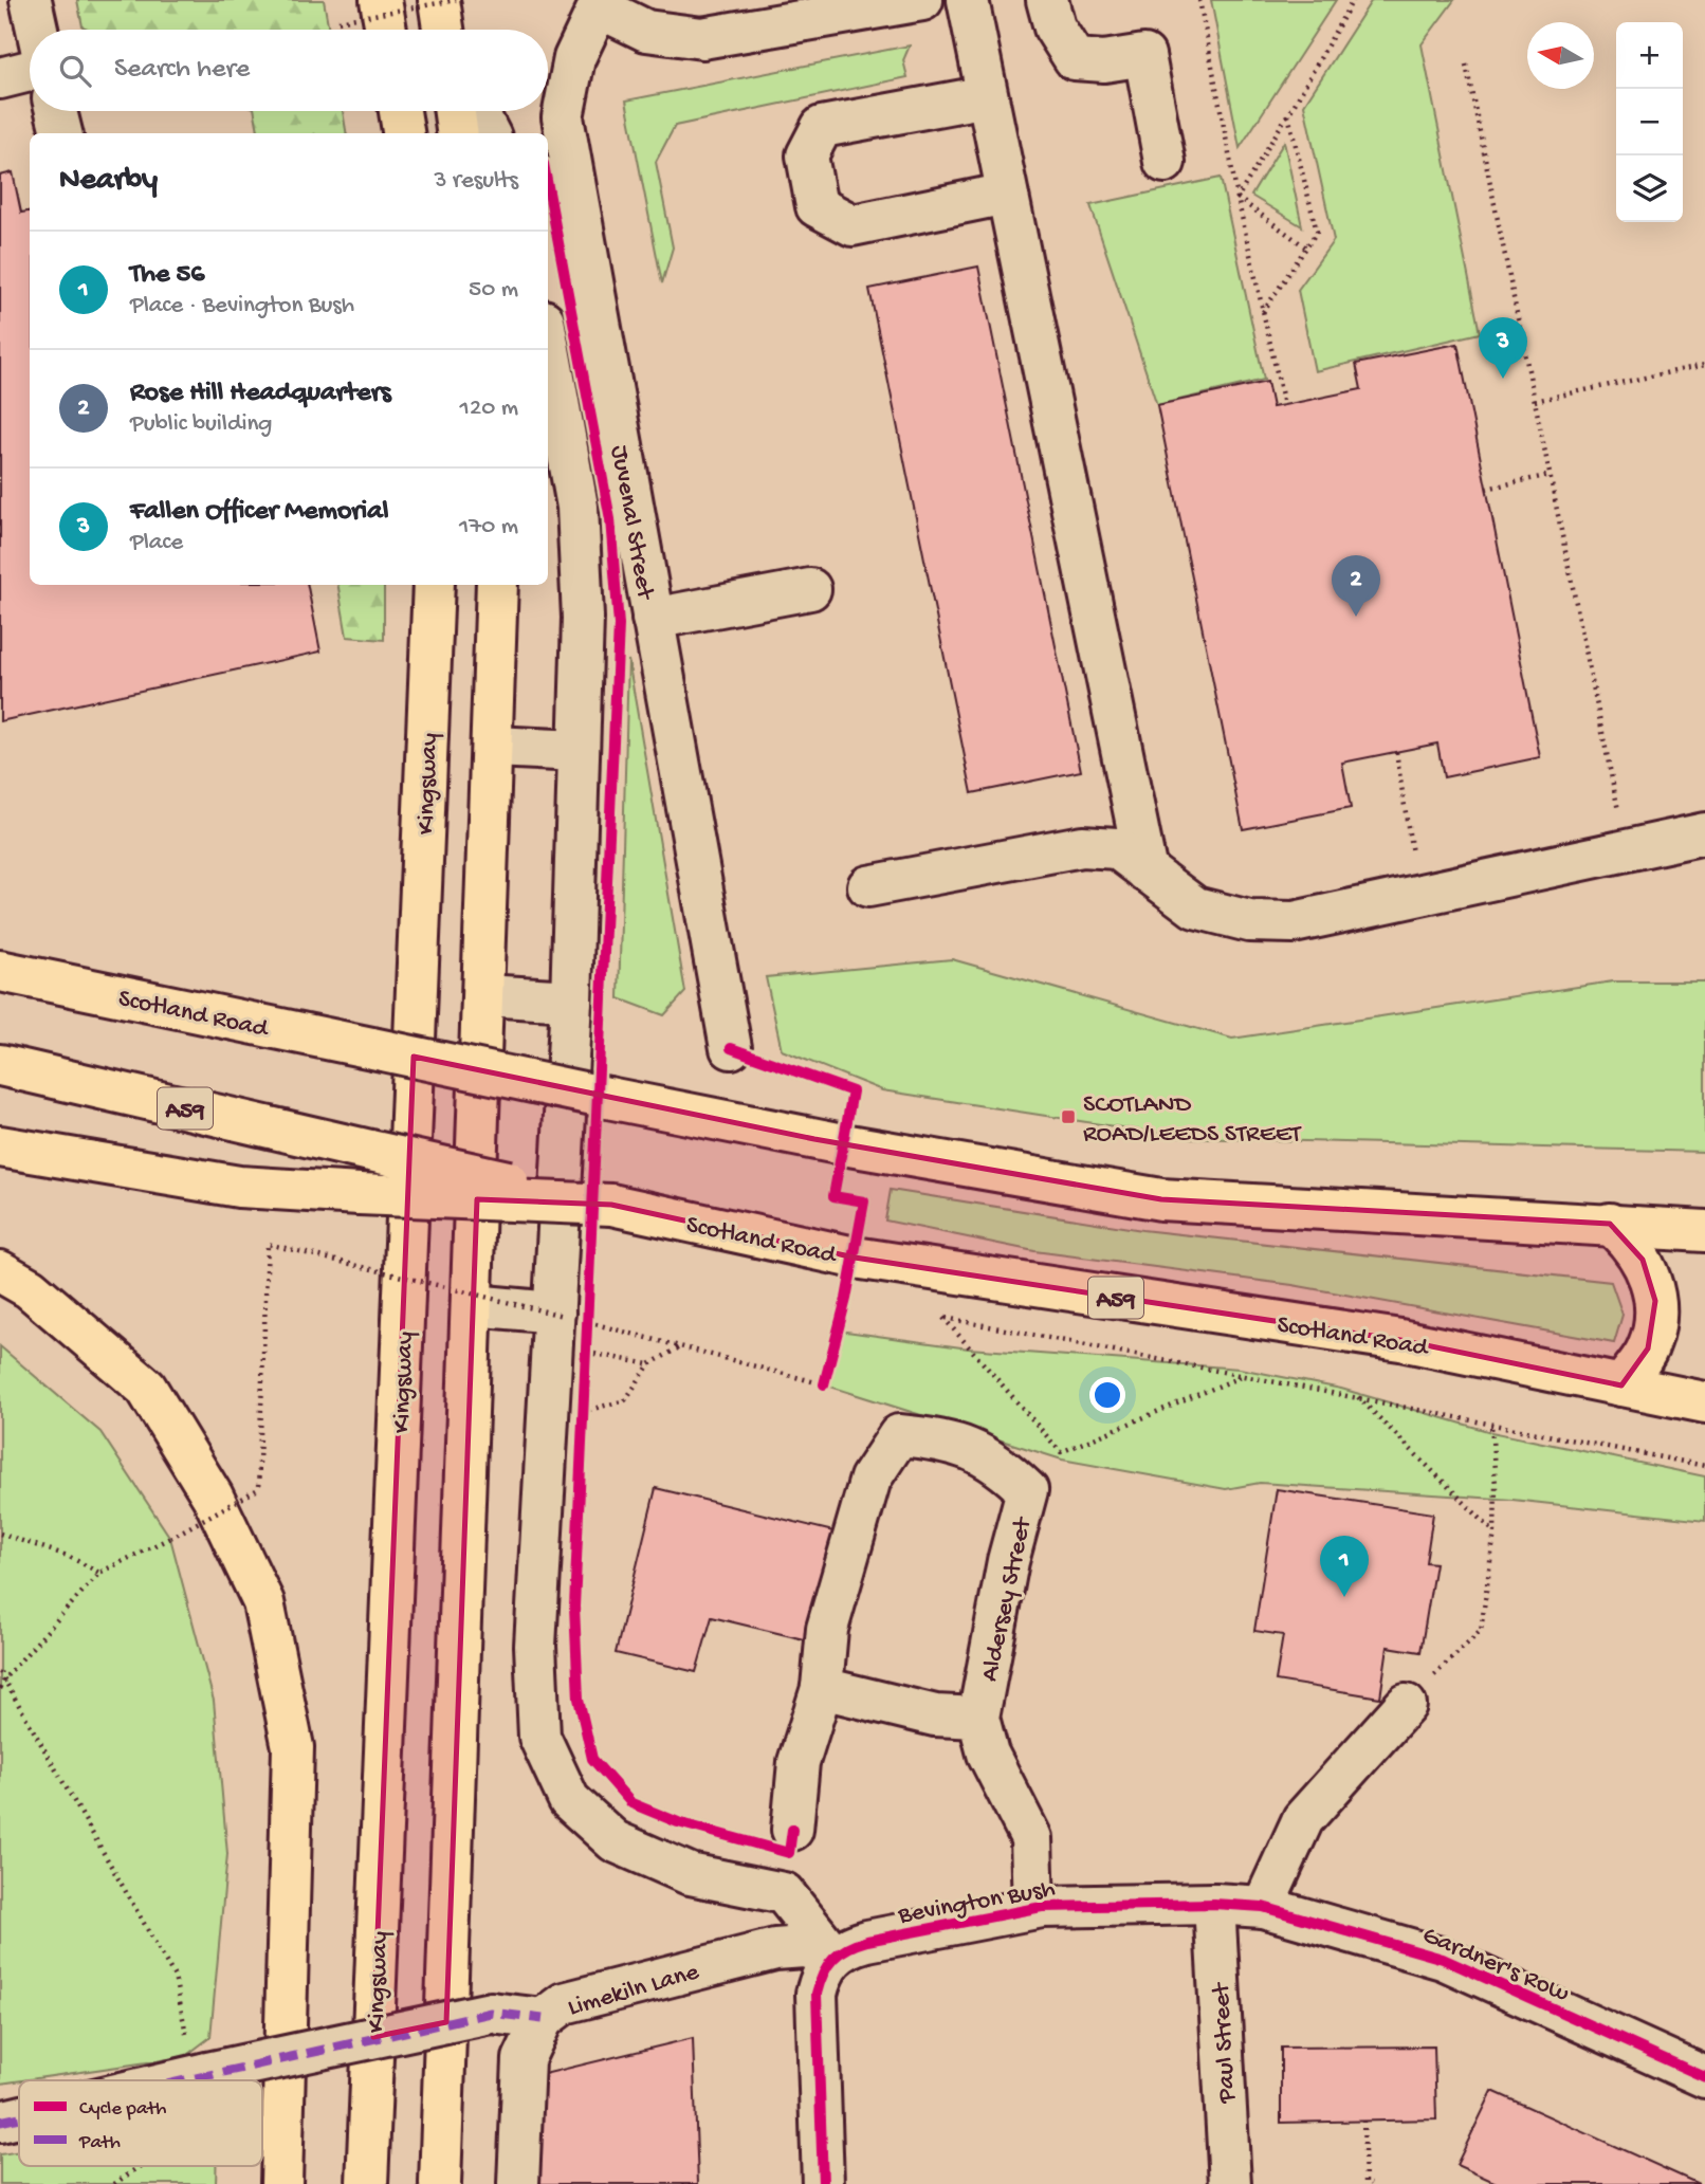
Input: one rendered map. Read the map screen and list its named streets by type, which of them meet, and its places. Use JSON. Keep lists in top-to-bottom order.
{
  "streets": {
    "highway": ["Kingsway", "Scotland Road", "A59"],
    "street": [
      "Juvenal Street",
      "Aldersey Street",
      "Bevington Bush",
      "Gardner's Row",
      "Limekiln Lane",
      "Paul Street"
    ]
  },
  "crossings": [
    ["Bevington Bush", "Gardner's Row"],
    ["Bevington Bush", "Limekiln Lane"],
    ["Bevington Bush", "Paul Street"]
  ],
  "places": {
    "transit": ["SCOTLAND ROAD/LEEDS STREET"]
  },
  "legend": ["Cycle path", "Path"],
  "north": "left",
  "page": {
    "map_buttons": ["+", "−"],
    "search": "Search here",
    "heading": ["Nearby", "3 results"],
    "list": [
      {
        "mark": "1",
        "name": "The 56",
        "note": "Place · Bevington Bush",
        "value": "50 m"
      },
      {
        "mark": "2",
        "name": "Rose Hill Headquarters",
        "note": "Public building",
        "value": "120 m"
      },
      {
        "mark": "3",
        "name": "Fallen Officer Memorial",
        "note": "Place",
        "value": "170 m"
      }
    ],
    "pins": ["3", "2", "1"]
  }
}
